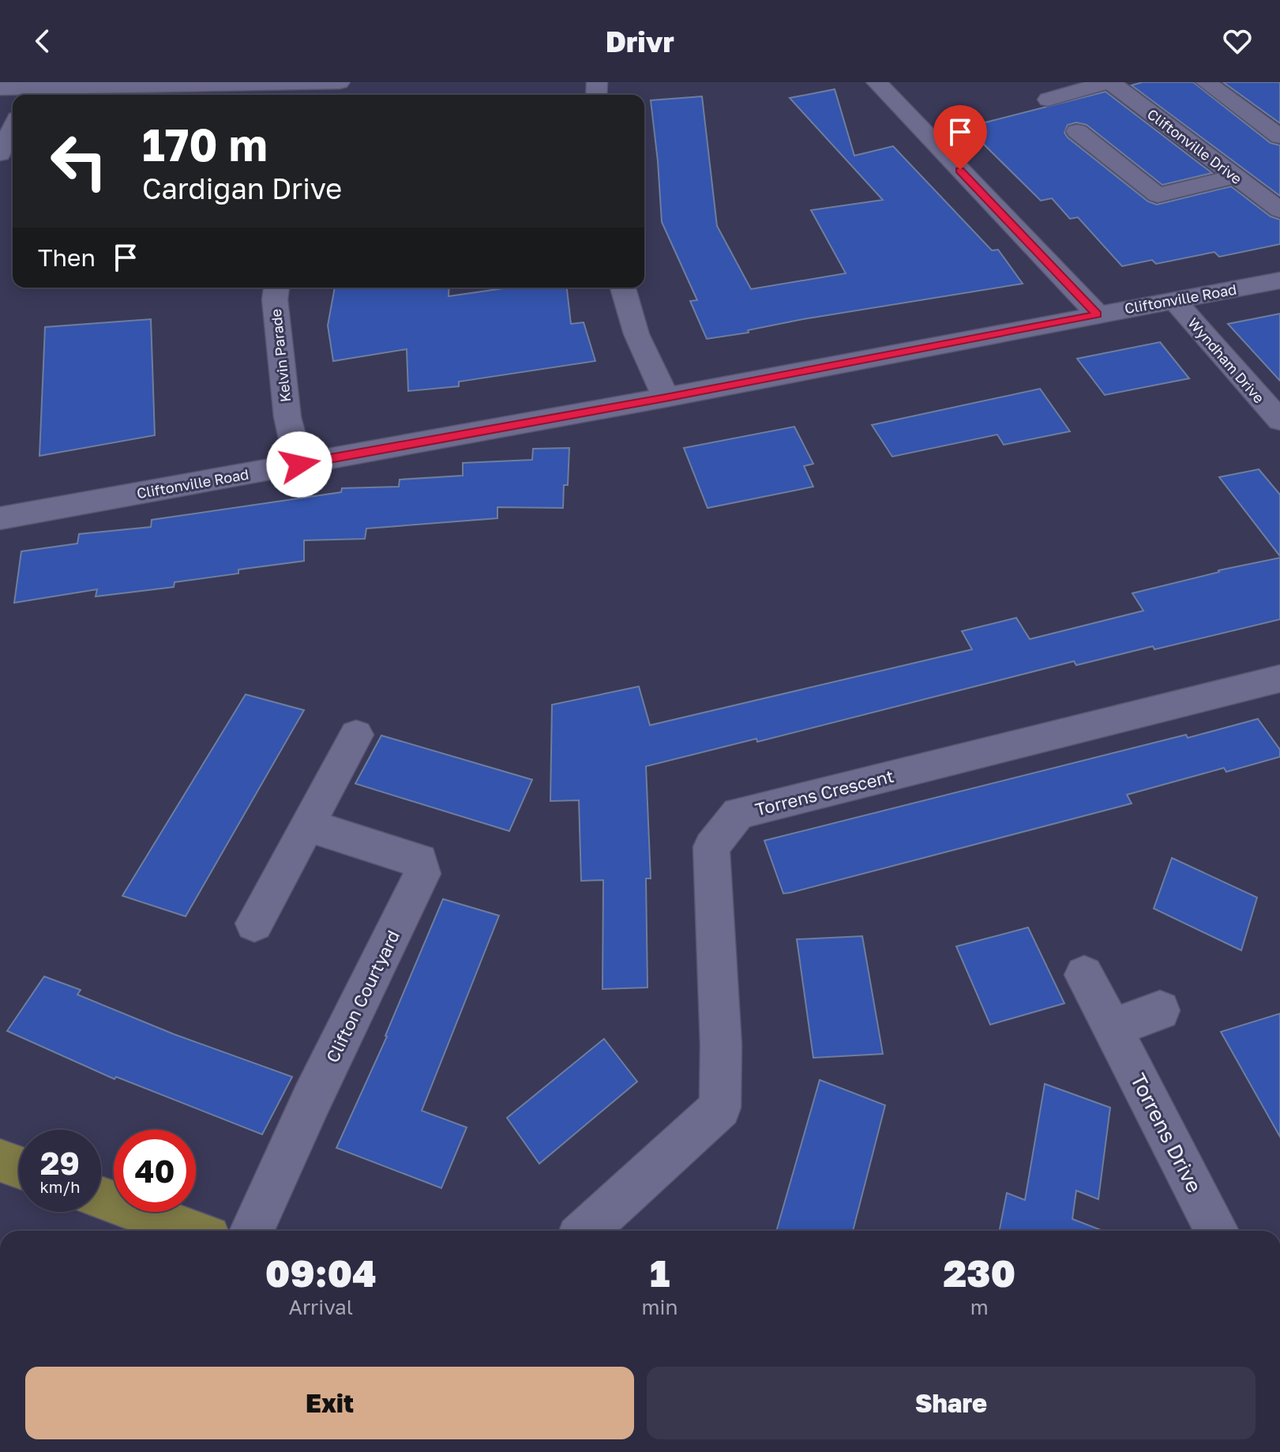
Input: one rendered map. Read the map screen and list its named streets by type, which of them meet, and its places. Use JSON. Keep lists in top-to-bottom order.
{
  "streets": {
    "street": [
      "Cliftonville Drive",
      "Cliftonville Road",
      "Kelvin Parade",
      "Wyndham Drive",
      "Torrens Crescent",
      "Clifton Courtyard",
      "Torrens Drive"
    ]
  },
  "crossings": [
    ["Cliftonville Road", "Kelvin Parade"],
    ["Cliftonville Road", "Wyndham Drive"]
  ],
  "page": {
    "header": "Drivr",
    "turn": ["170 m", "Cardigan Drive"],
    "then": "Then",
    "speed": "29 km/h",
    "limit": "40",
    "eta": [
      "09:04",
      "Arrival",
      "1",
      "min",
      "230",
      "m"
    ],
    "buttons": ["Exit", "Share"]
  }
}
